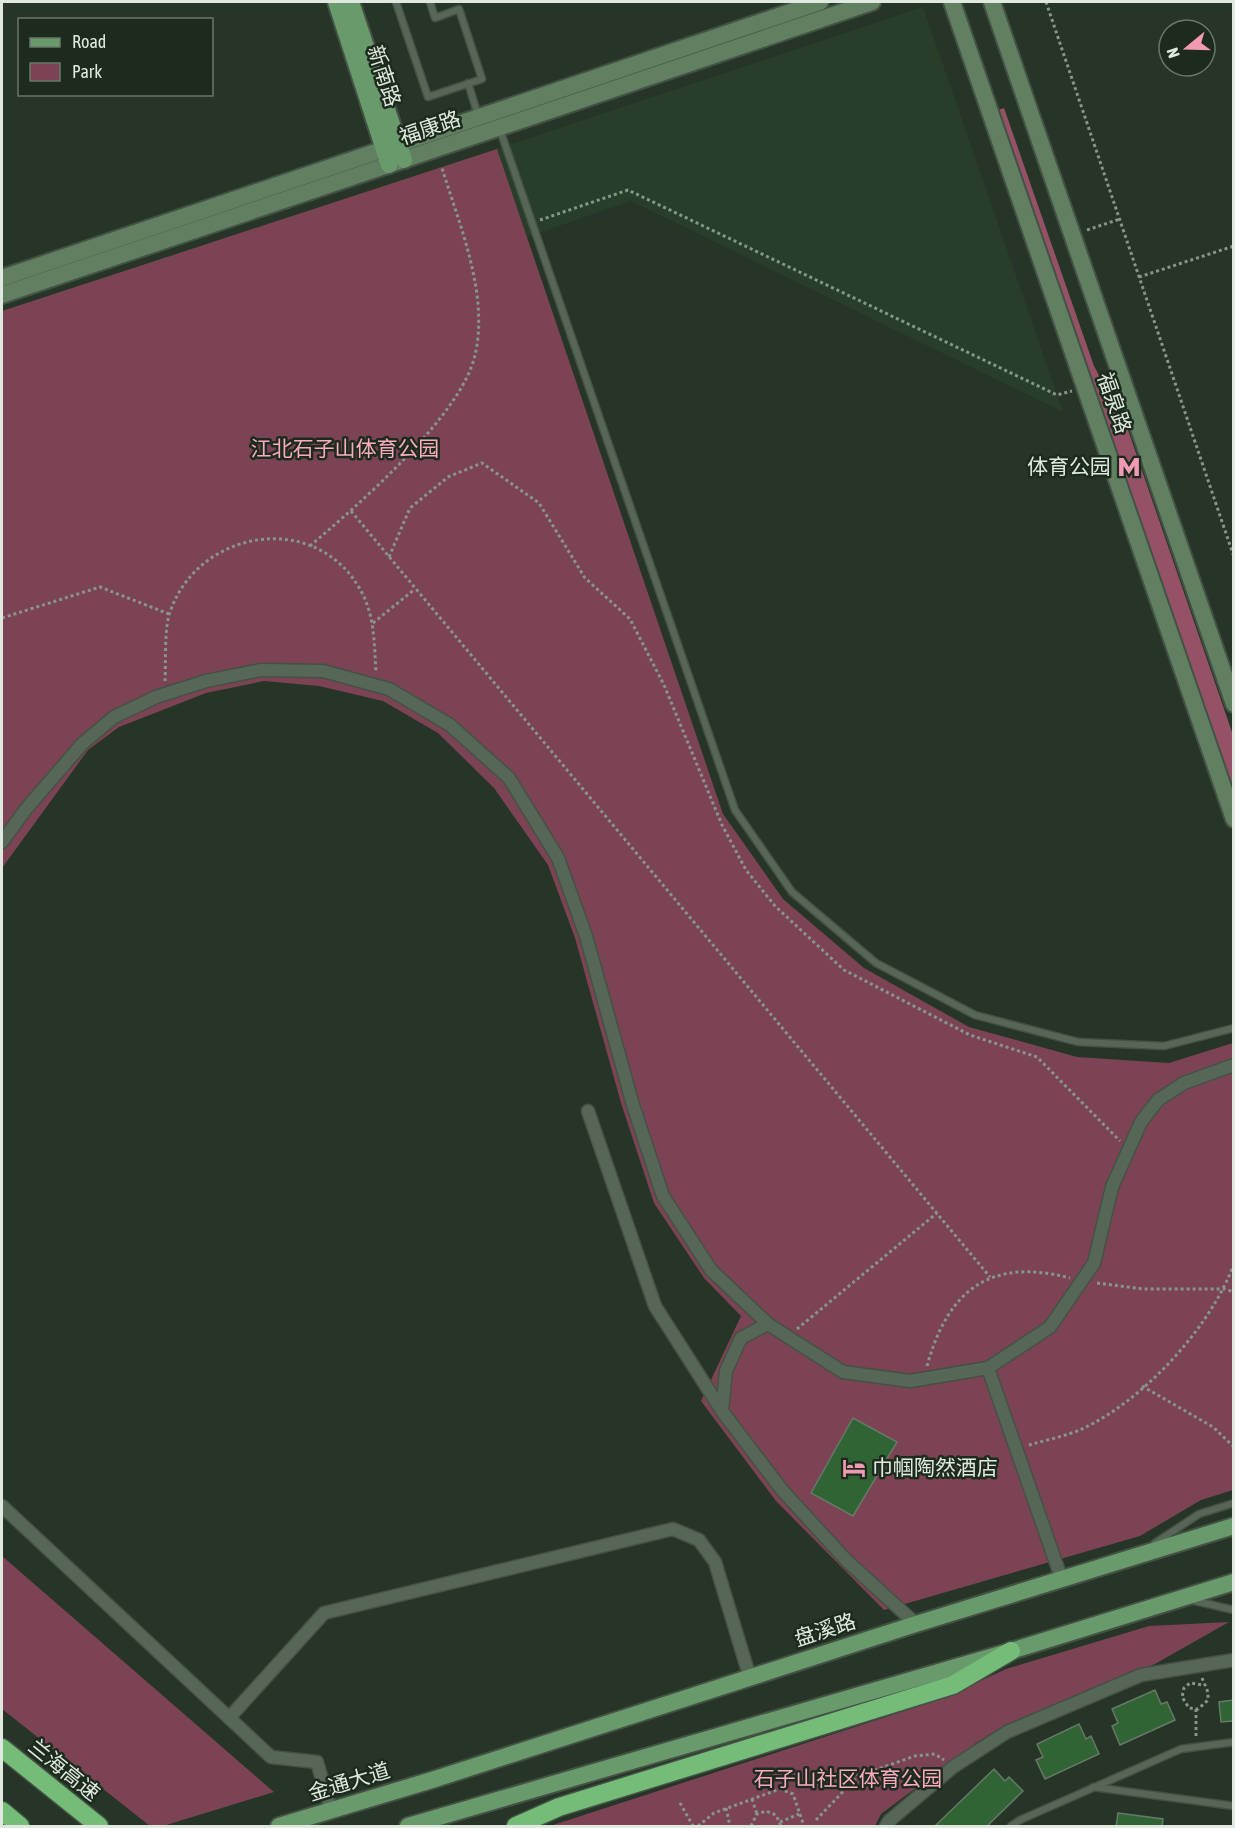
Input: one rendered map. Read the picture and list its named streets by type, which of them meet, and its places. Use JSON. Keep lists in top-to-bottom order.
{
  "streets": {
    "highway": ["兰海高速"],
    "main road": [
      "新南路",
      "福康路",
      "福泉路",
      "盘溪路",
      "金通大道"
    ]
  },
  "crossings": [
    ["新南路", "福康路"],
    ["盘溪路", "金通大道"]
  ],
  "parks": ["江北石子山体育公园", "石子山社区体育公园"],
  "places": {
    "metro station": ["体育公园"],
    "hotel": ["巾帼陶然酒店"]
  },
  "legend": ["Road", "Park"],
  "north": "left"
}
